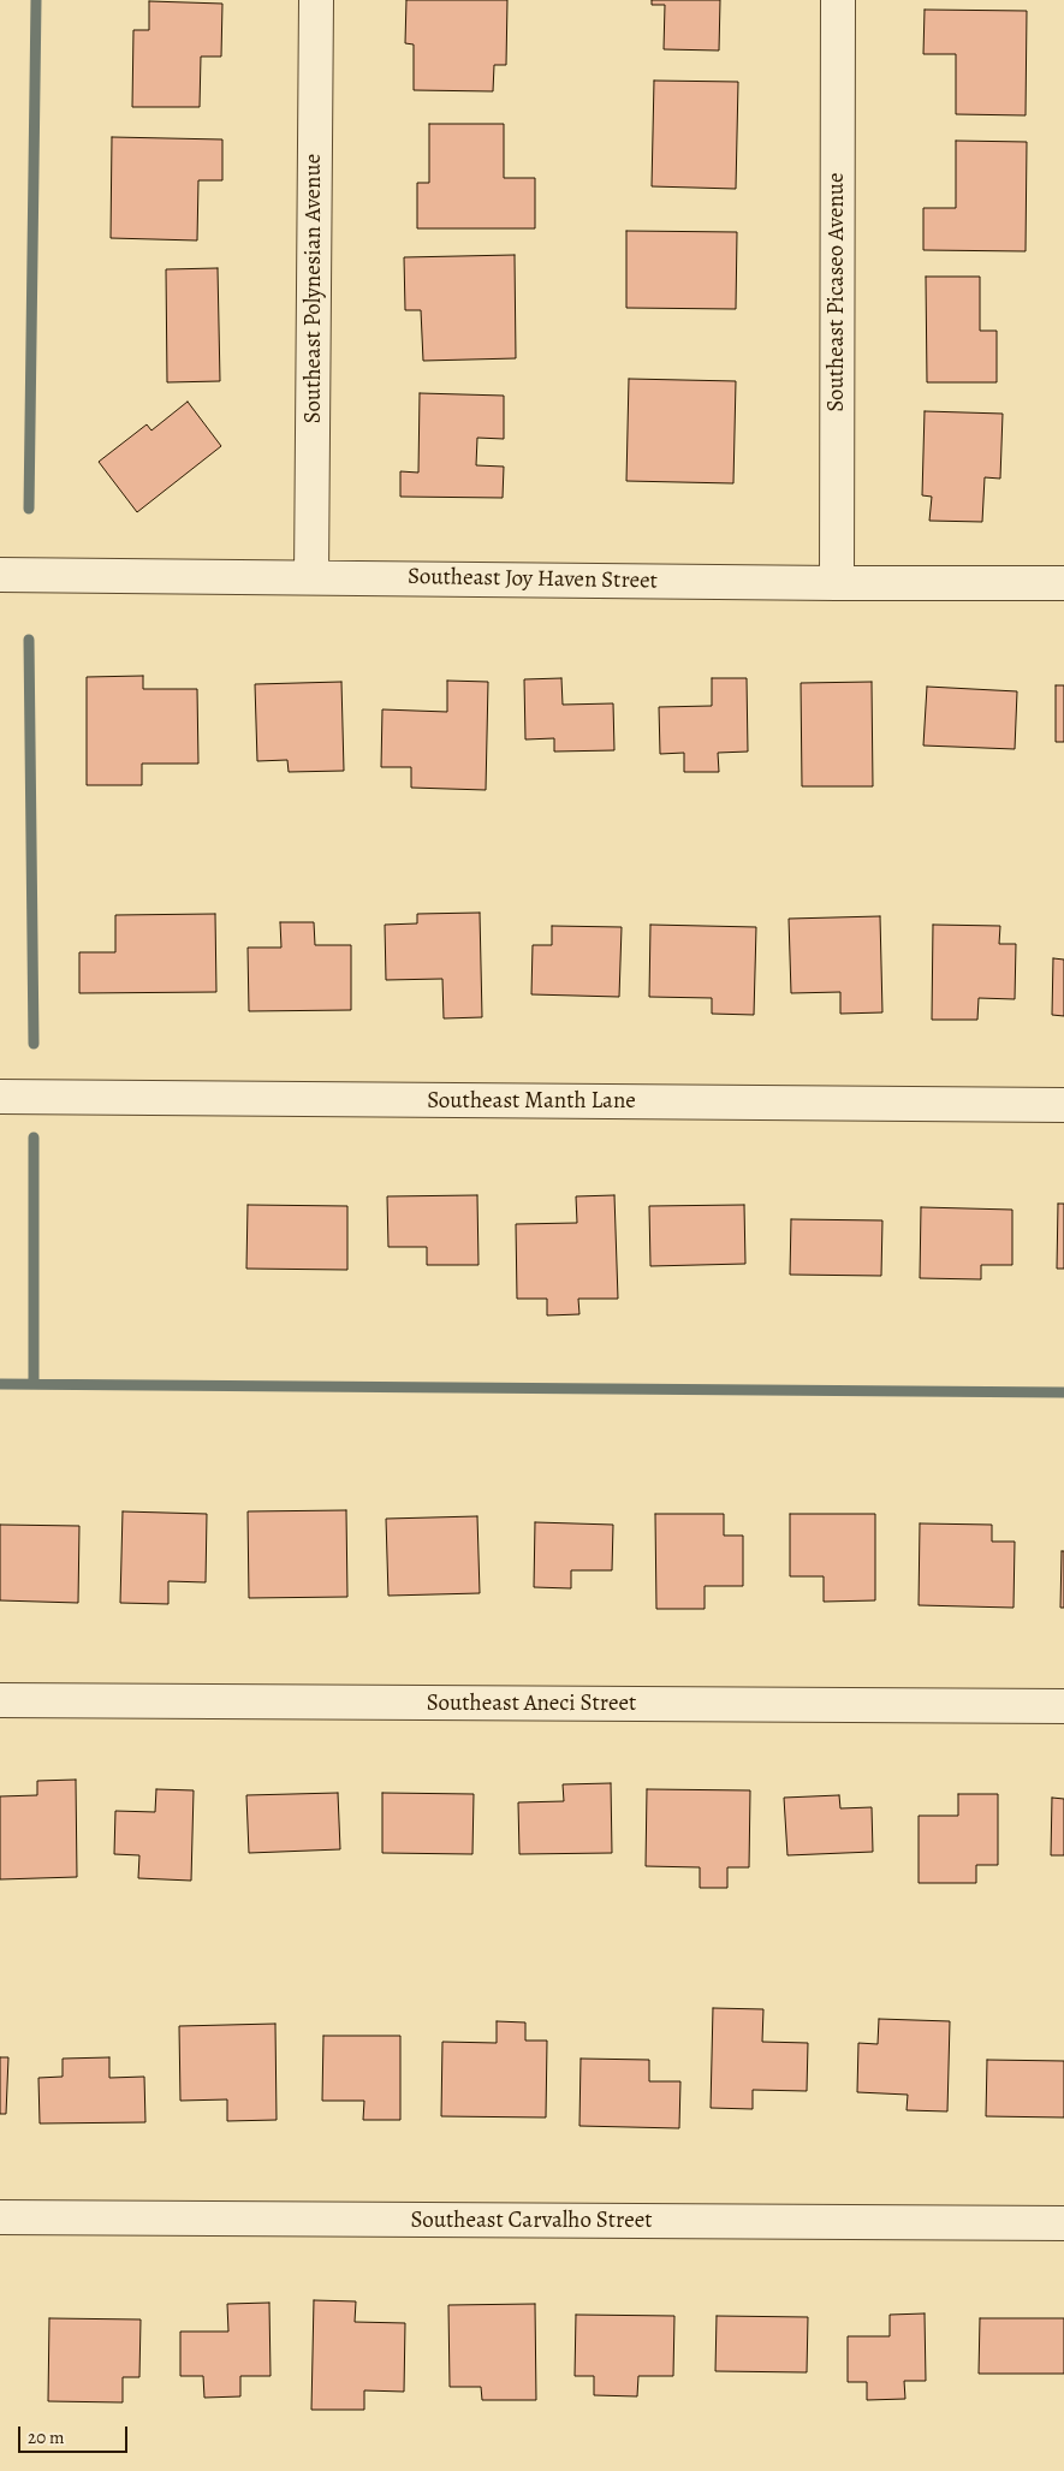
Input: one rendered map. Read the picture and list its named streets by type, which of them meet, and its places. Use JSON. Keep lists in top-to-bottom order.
{
  "streets": {
    "street": [
      "Southeast Polynesian Avenue",
      "Southeast Picaseo Avenue",
      "Southeast Joy Haven Street",
      "Southeast Manth Lane",
      "Southeast Aneci Street",
      "Southeast Carvalho Street"
    ]
  },
  "crossings": [
    ["Southeast Polynesian Avenue", "Southeast Joy Haven Street"],
    ["Southeast Picaseo Avenue", "Southeast Joy Haven Street"]
  ],
  "scale_bar": "20 m"
}
